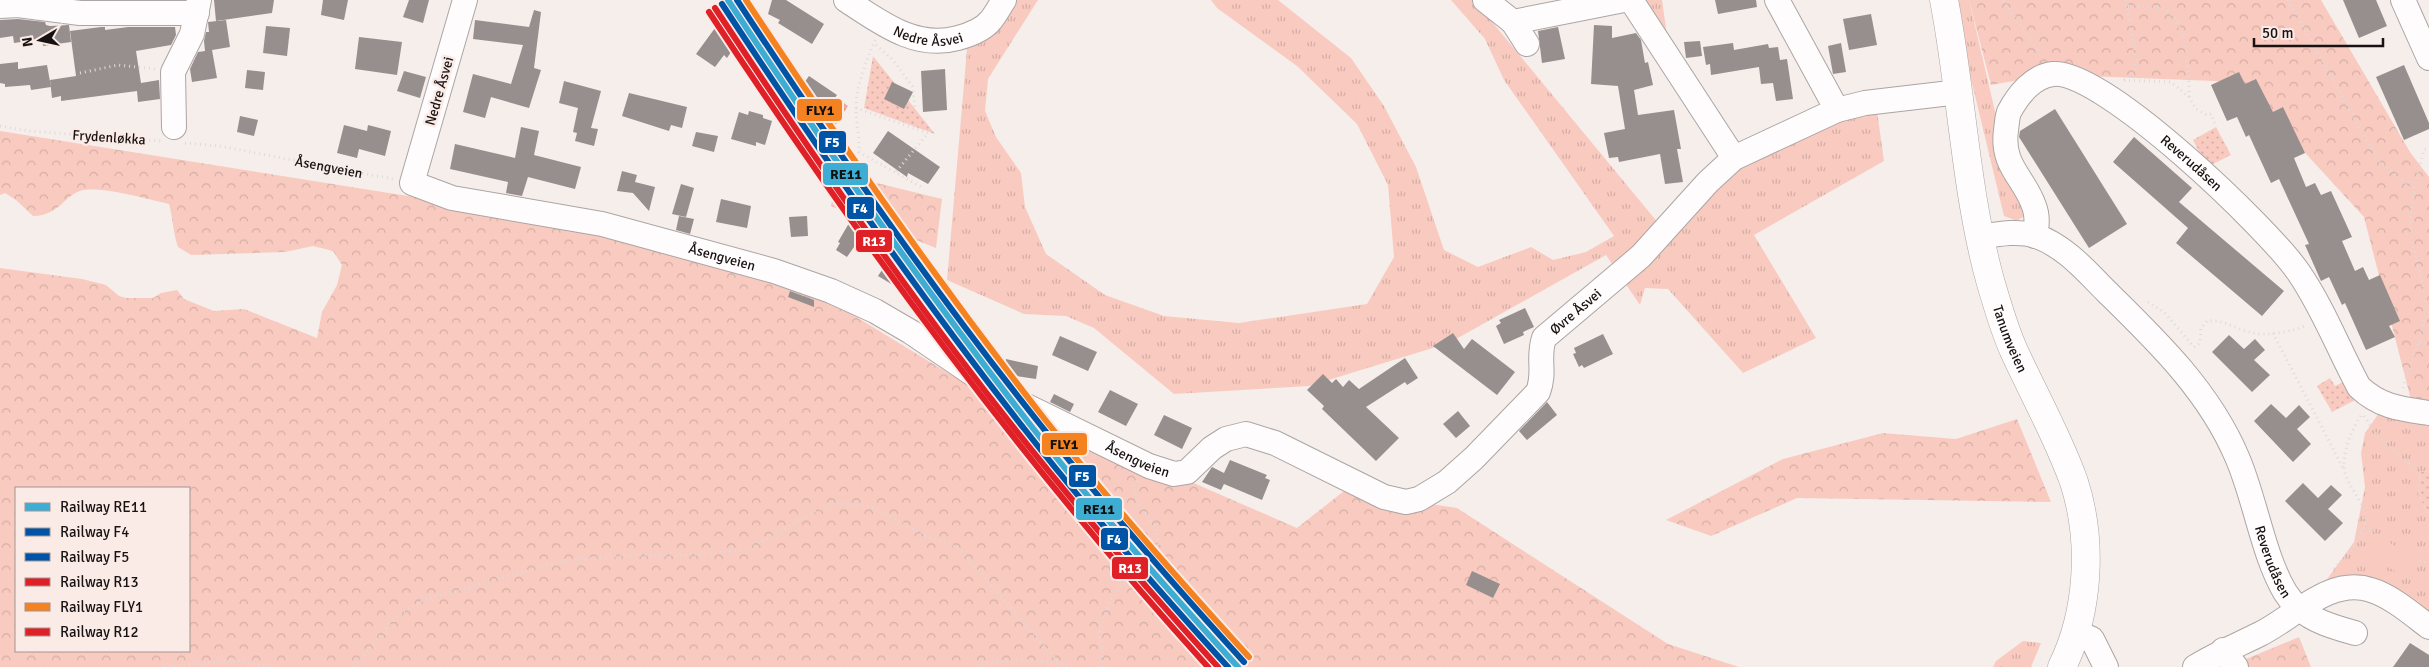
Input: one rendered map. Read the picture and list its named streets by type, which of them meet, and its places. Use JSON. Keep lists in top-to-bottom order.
{
  "streets": {
    "main road": ["Tanumveien"],
    "street": [
      "Nedre Åsvei",
      "Reverudåsen",
      "Åsengveien",
      "Øvre Åsvei"
    ],
    "path": ["Frydenløkka"]
  },
  "crossings": [
    ["Nedre Åsvei", "Åsengveien"],
    ["Frydenløkka", "Åsengveien"],
    ["Reverudåsen", "Tanumveien"],
    ["Åsengveien", "Øvre Åsvei"],
    ["Øvre Åsvei", "Tanumveien"]
  ],
  "lines": [
    "rail line RE11",
    "rail line F5",
    "rail line FLY1",
    "rail line F4",
    "rail line R13",
    "rail line R12"
  ],
  "legend": [
    "Railway RE11",
    "Railway F4",
    "Railway F5",
    "Railway R13",
    "Railway FLY1",
    "Railway R12"
  ],
  "scale_bar": "50 m",
  "north": "left"
}
